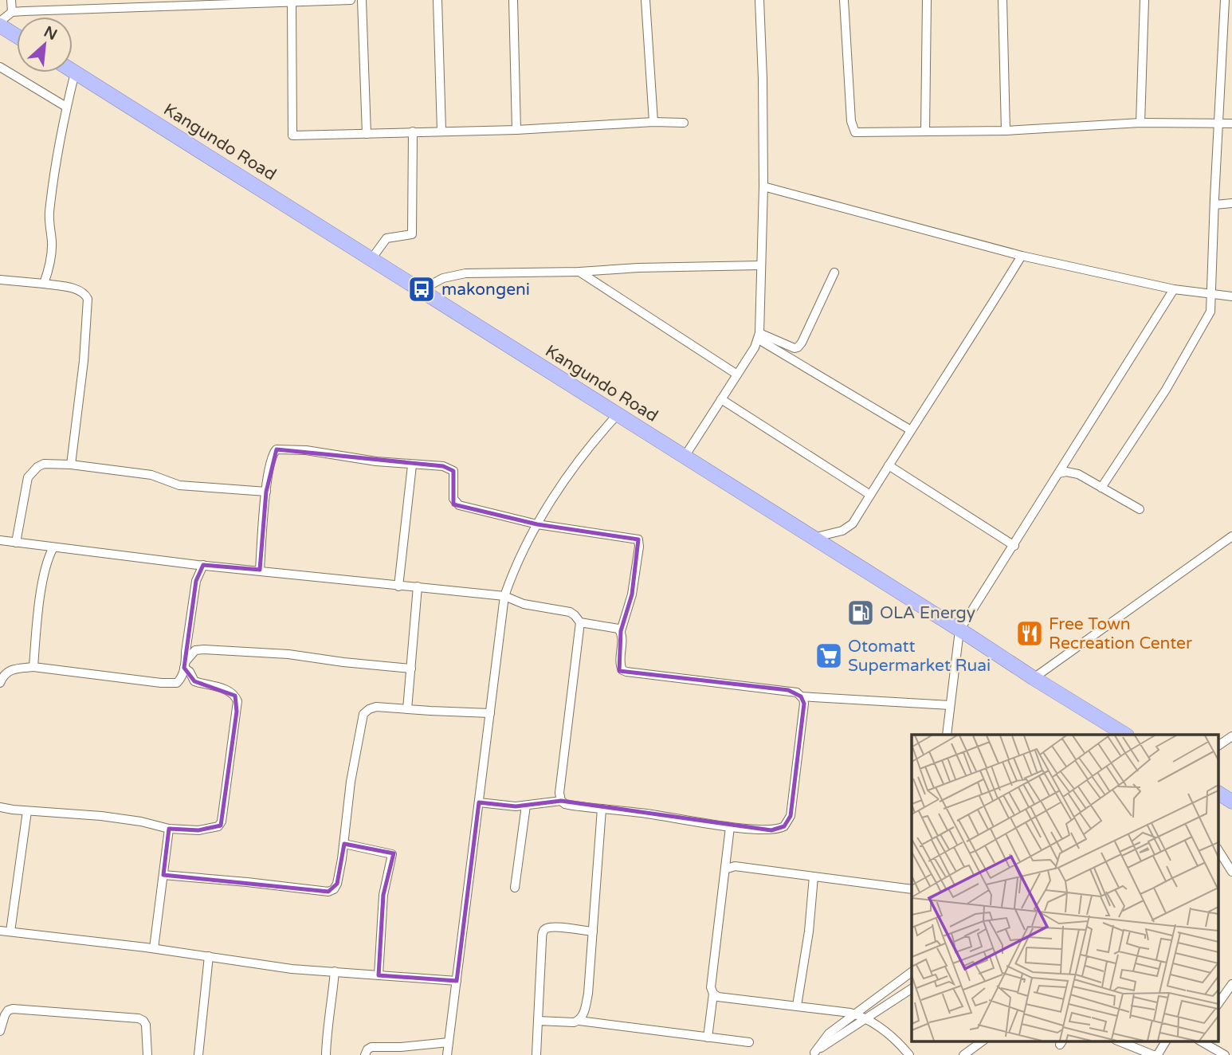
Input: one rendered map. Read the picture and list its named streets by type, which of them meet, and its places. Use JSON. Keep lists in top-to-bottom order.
{
  "streets": {
    "highway": ["Kangundo Road"]
  },
  "places": {
    "bus stop": ["makongeni"],
    "fuel station": ["OLA Energy"],
    "restaurant": ["Free Town Recreation Center"],
    "supermarket": ["Otomatt Supermarket Ruai"]
  },
  "north": "top right"
}
